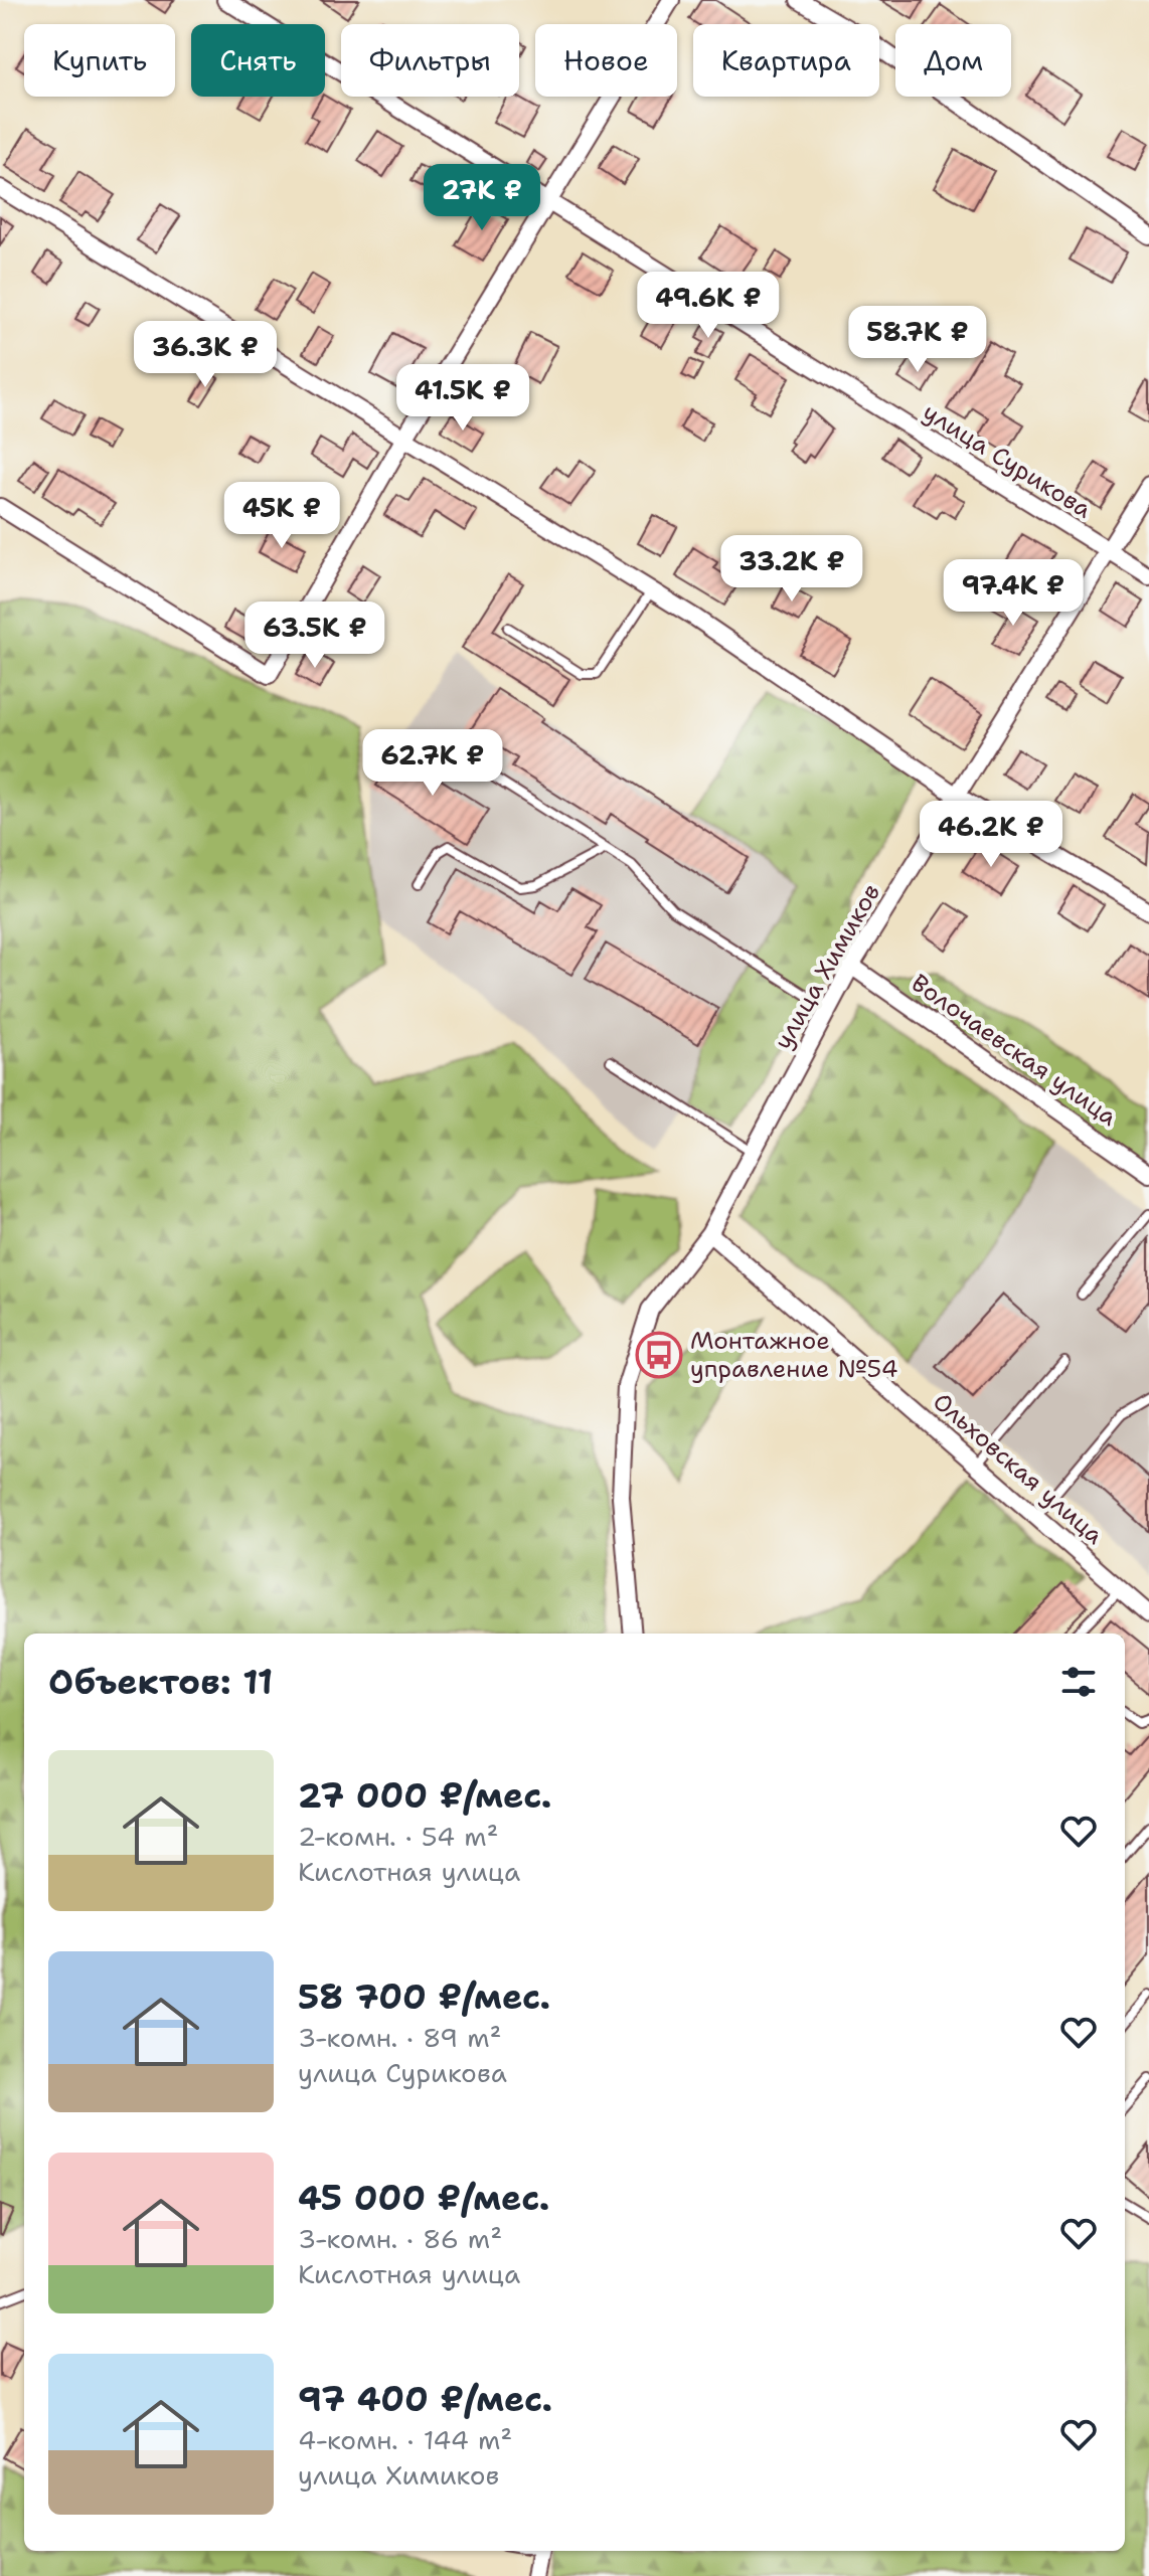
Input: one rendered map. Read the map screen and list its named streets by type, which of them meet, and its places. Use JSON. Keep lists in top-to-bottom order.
{
  "streets": {
    "street": [
      "улица Сурикова",
      "улица Химиков",
      "Волочаевская улица",
      "Ольховская улица"
    ]
  },
  "crossings": [
    ["улица Сурикова", "улица Химиков"],
    ["улица Химиков", "Волочаевская улица"],
    ["улица Химиков", "Ольховская улица"]
  ],
  "places": {
    "bus stop": ["Монтажное управление №54"]
  },
  "page": {
    "chip": [
      "Купить",
      "Снять",
      "Фильтры",
      "Новое",
      "Квартира",
      "Дом"
    ],
    "price": [
      "27K ₽",
      "49.6K ₽",
      "58.7K ₽",
      "36.3K ₽",
      "41.5K ₽",
      "45K ₽",
      "33.2K ₽",
      "97.4K ₽",
      "63.5K ₽",
      "62.7K ₽",
      "46.2K ₽"
    ],
    "heading": "Объектов: 11",
    "list": [
      {
        "name": "27 000 ₽/мес.",
        "note": "2-комн. · 54 m² · Кислотная улица"
      },
      {
        "name": "58 700 ₽/мес.",
        "note": "3-комн. · 89 m² · улица Сурикова"
      },
      {
        "name": "45 000 ₽/мес.",
        "note": "3-комн. · 86 m² · Кислотная улица"
      },
      {
        "name": "97 400 ₽/мес.",
        "note": "4-комн. · 144 m² · улица Химиков"
      }
    ]
  }
}
